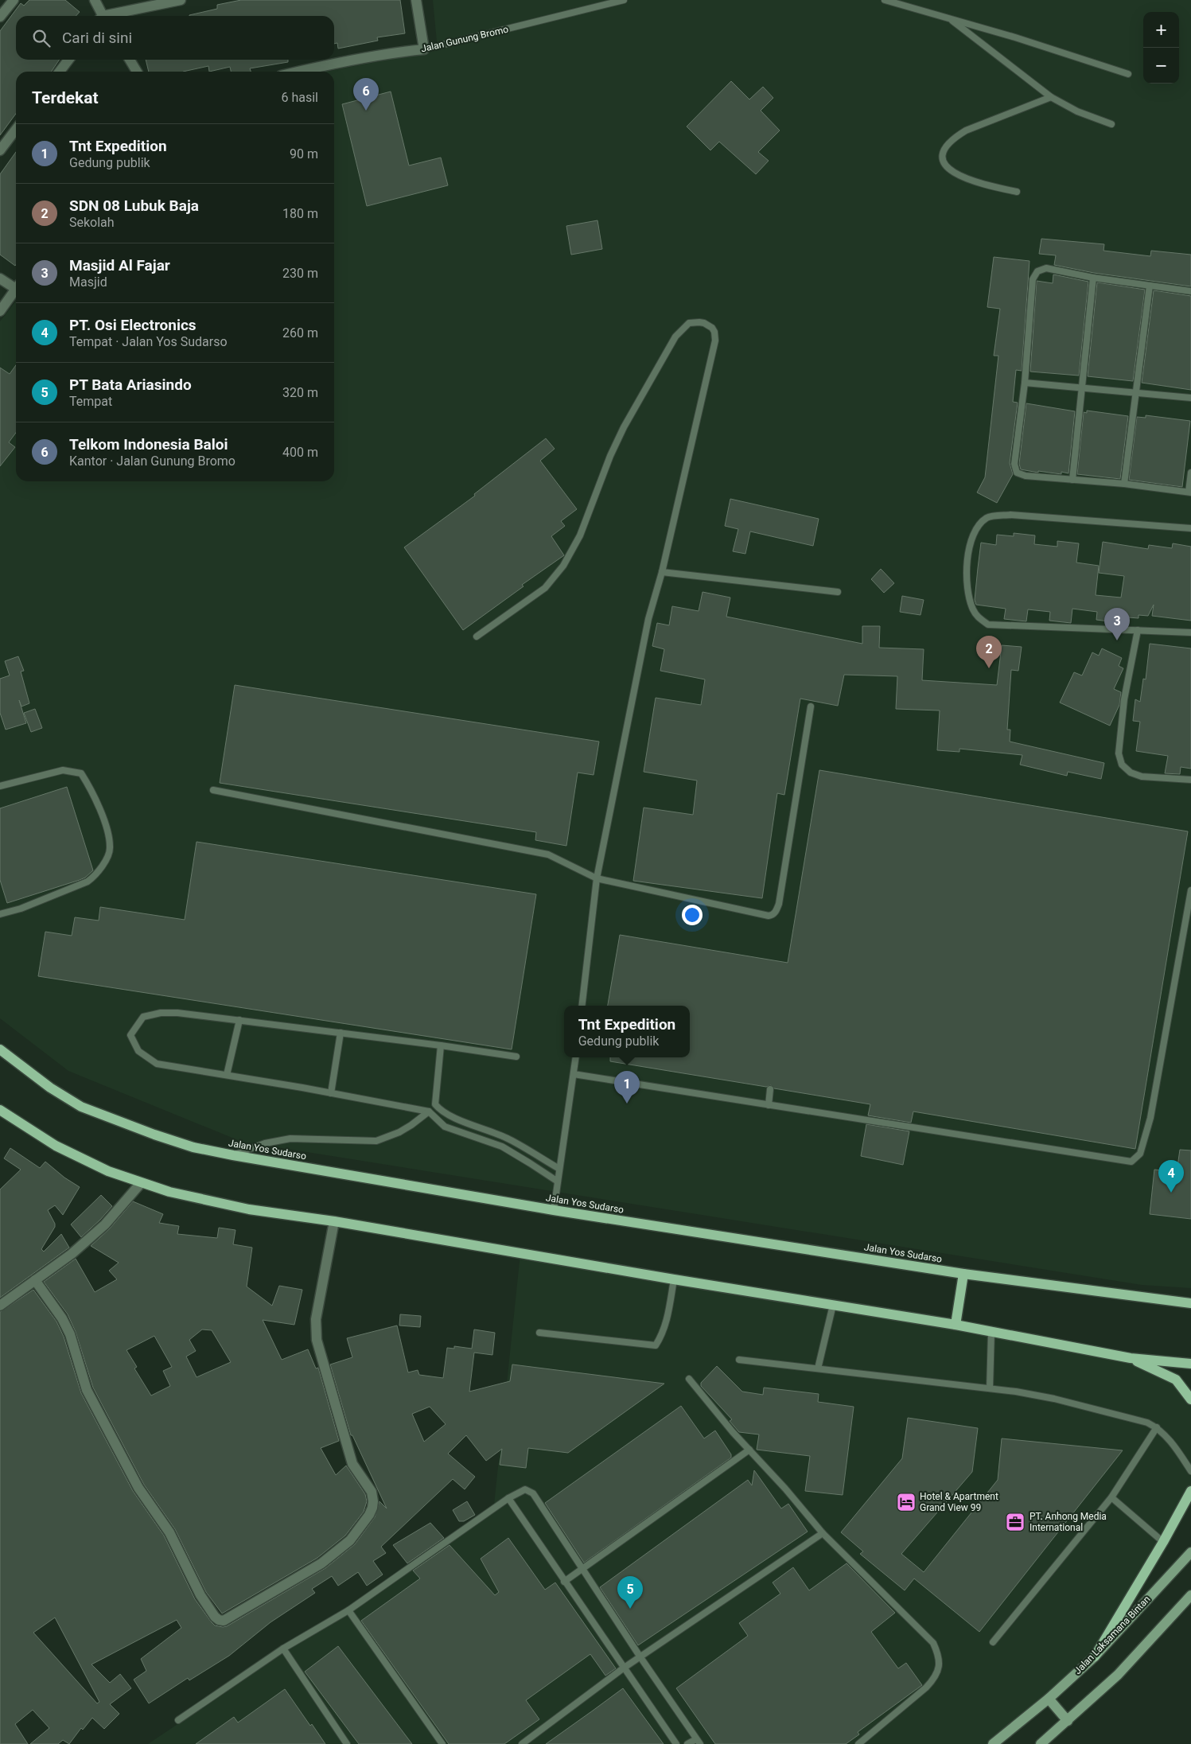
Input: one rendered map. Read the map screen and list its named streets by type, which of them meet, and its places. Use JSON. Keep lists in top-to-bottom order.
{
  "streets": {
    "main road": ["Jalan Yos Sudarso", "Jalan Laksamana Bintan"],
    "street": ["Jalan Gunung Bromo"]
  },
  "places": {
    "hotel": ["Hotel & Apartment Grand View 99"],
    "office": ["PT. Anhong Media International"]
  },
  "page": {
    "map_buttons": ["+", "−"],
    "search": "Cari di sini",
    "heading": ["Terdekat", "6 hasil"],
    "pins": [
      "6",
      "3",
      "2",
      "1",
      "4",
      "5"
    ],
    "list": [
      {
        "mark": "1",
        "name": "Tnt Expedition",
        "note": "Gedung publik",
        "value": "90 m"
      },
      {
        "mark": "2",
        "name": "SDN 08 Lubuk Baja",
        "note": "Sekolah",
        "value": "180 m"
      },
      {
        "mark": "3",
        "name": "Masjid Al Fajar",
        "note": "Masjid",
        "value": "230 m"
      },
      {
        "mark": "4",
        "name": "PT. Osi Electronics",
        "note": "Tempat · Jalan Yos Sudarso",
        "value": "260 m"
      },
      {
        "mark": "5",
        "name": "PT Bata Ariasindo",
        "note": "Tempat",
        "value": "320 m"
      },
      {
        "mark": "6",
        "name": "Telkom Indonesia Baloi",
        "note": "Kantor · Jalan Gunung Bromo",
        "value": "400 m"
      }
    ],
    "popup": ["Tnt Expedition", "Gedung publik"]
  }
}
